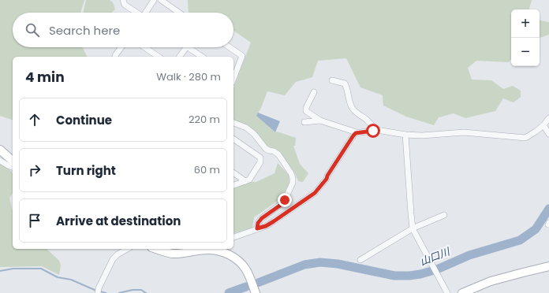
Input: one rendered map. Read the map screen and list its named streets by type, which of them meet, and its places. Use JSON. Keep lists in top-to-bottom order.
{
  "water": ["山口川"],
  "page": {
    "map_buttons": ["+", "−"],
    "search": "Search here",
    "heading": ["4 min", "Walk · 280 m"],
    "list": [
      ["Continue", "220 m"],
      ["Turn right", "60 m"],
      "Arrive at destination"
    ]
  }
}
